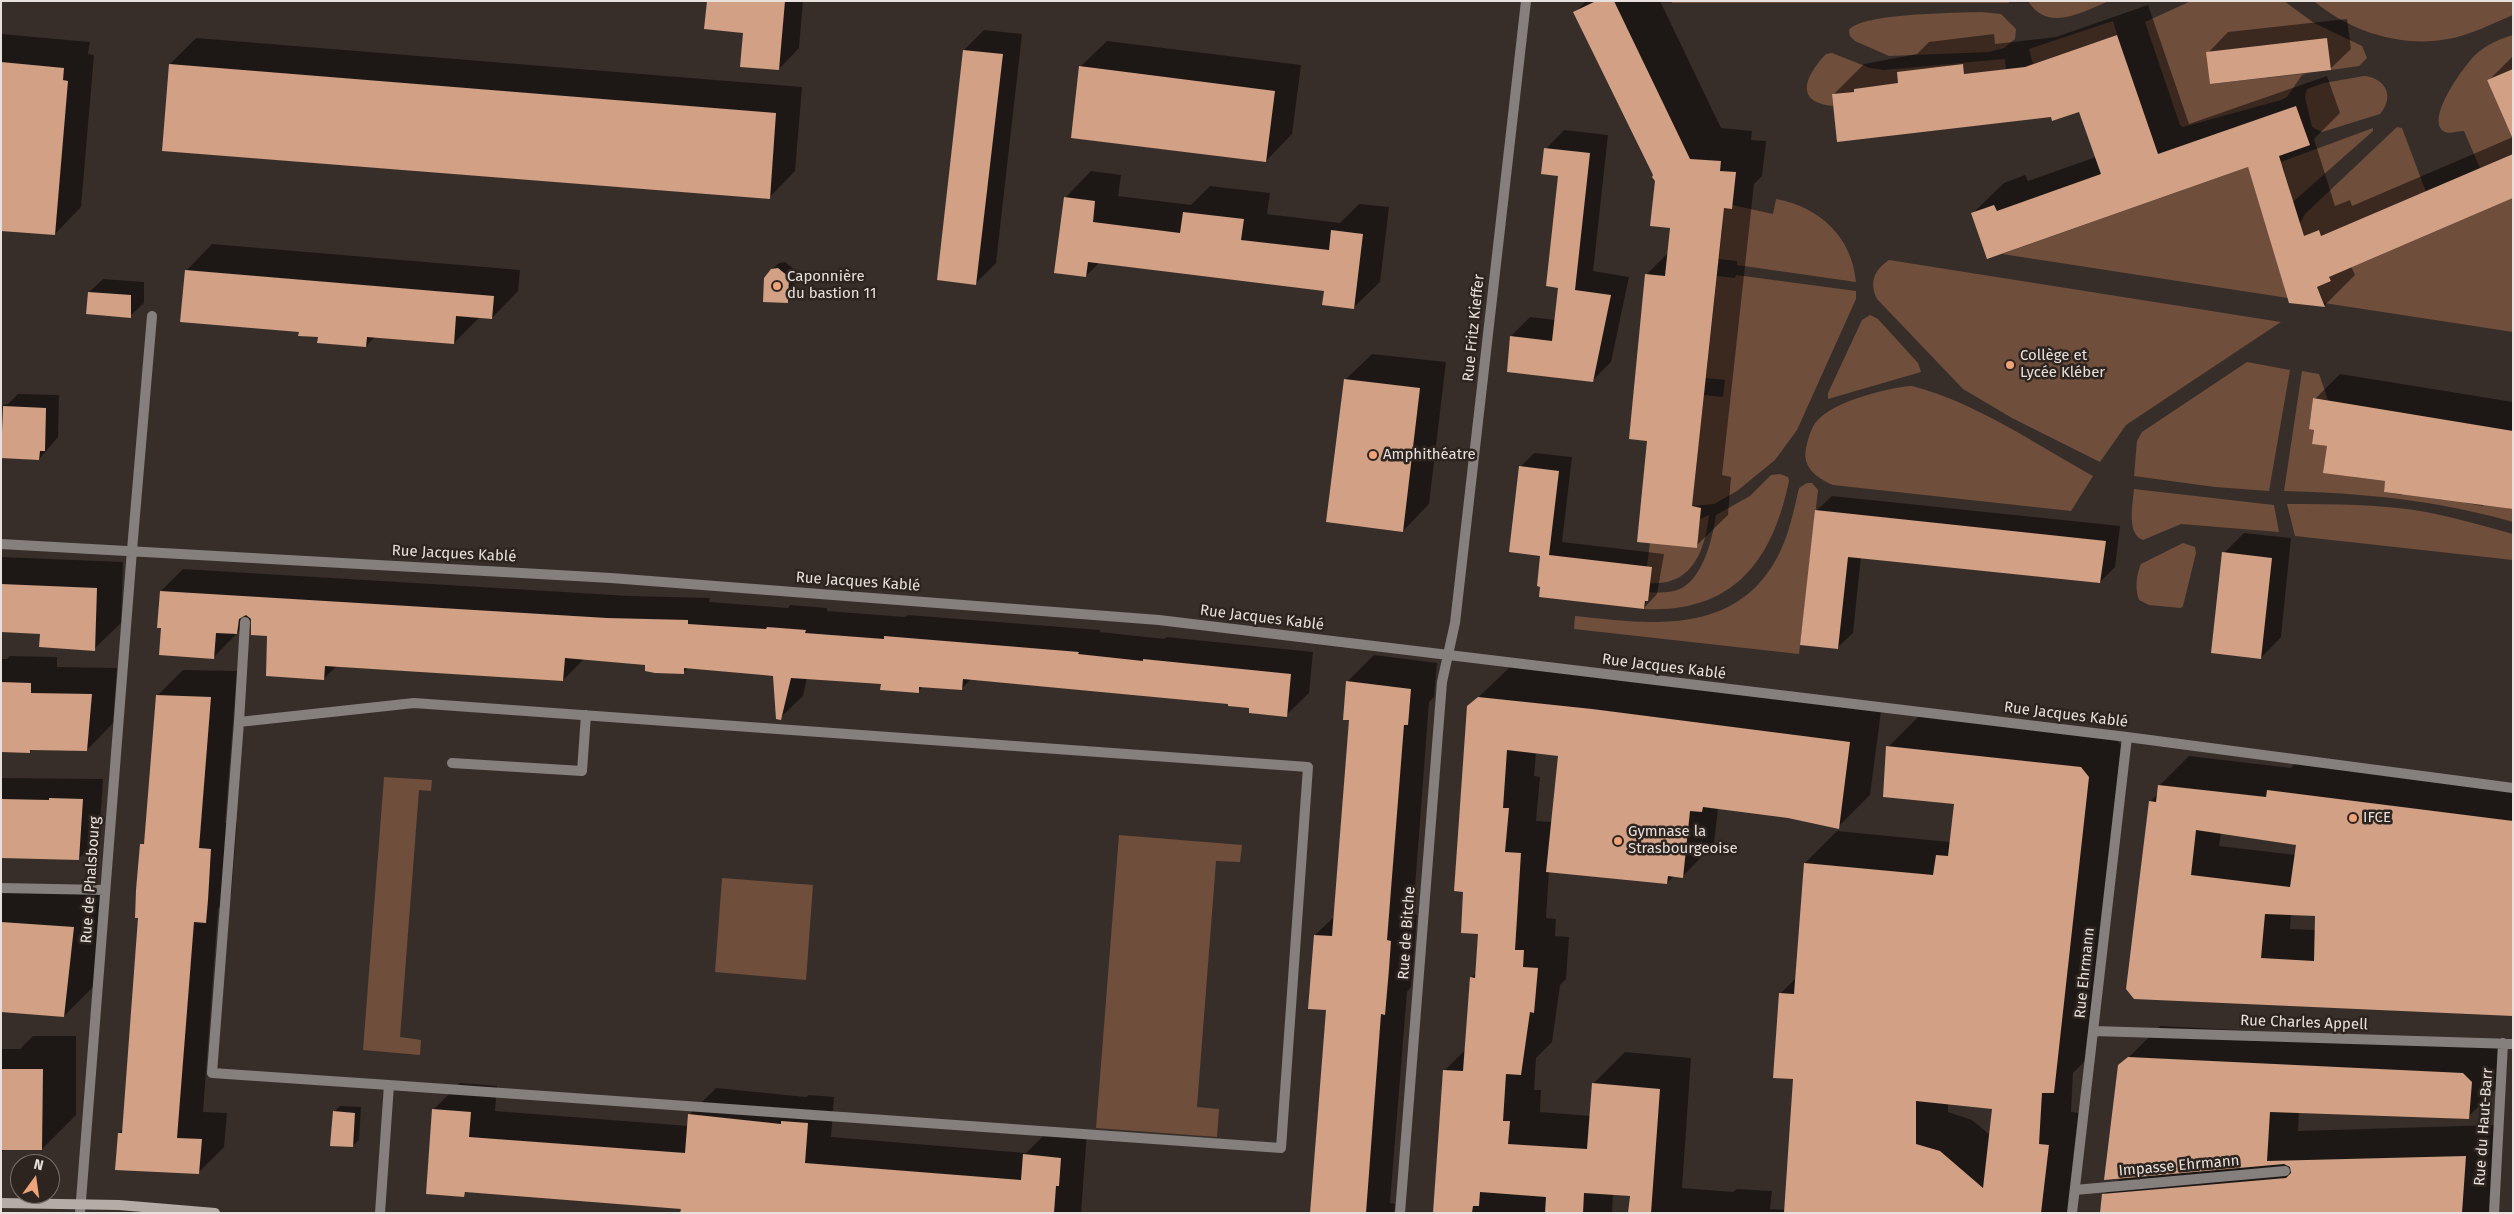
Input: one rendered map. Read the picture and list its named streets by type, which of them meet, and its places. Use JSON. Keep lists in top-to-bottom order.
{
  "streets": {
    "street": [
      "Rue Fritz Kieffer",
      "Rue Jacques Kablé",
      "Rue de Phalsbourg",
      "Rue de Bitche",
      "Rue Ehrmann",
      "Rue Charles Appell",
      "Rue du Haut-Barr",
      "Impasse Ehrmann"
    ]
  },
  "crossings": [
    ["Rue Fritz Kieffer", "Rue Jacques Kablé"],
    ["Rue Fritz Kieffer", "Rue de Bitche"],
    ["Rue Jacques Kablé", "Rue de Phalsbourg"],
    ["Rue Jacques Kablé", "Rue de Bitche"],
    ["Rue Jacques Kablé", "Rue Ehrmann"],
    ["Rue Ehrmann", "Rue Charles Appell"],
    ["Rue Ehrmann", "Impasse Ehrmann"],
    ["Rue Charles Appell", "Rue du Haut-Barr"]
  ],
  "places": [
    "Caponnière du bastion 11",
    "Collège et Lycée Kléber",
    "Amphithéatre",
    "IFCE",
    "Gymnase la Strasbourgeoise"
  ],
  "north": "top"
}
